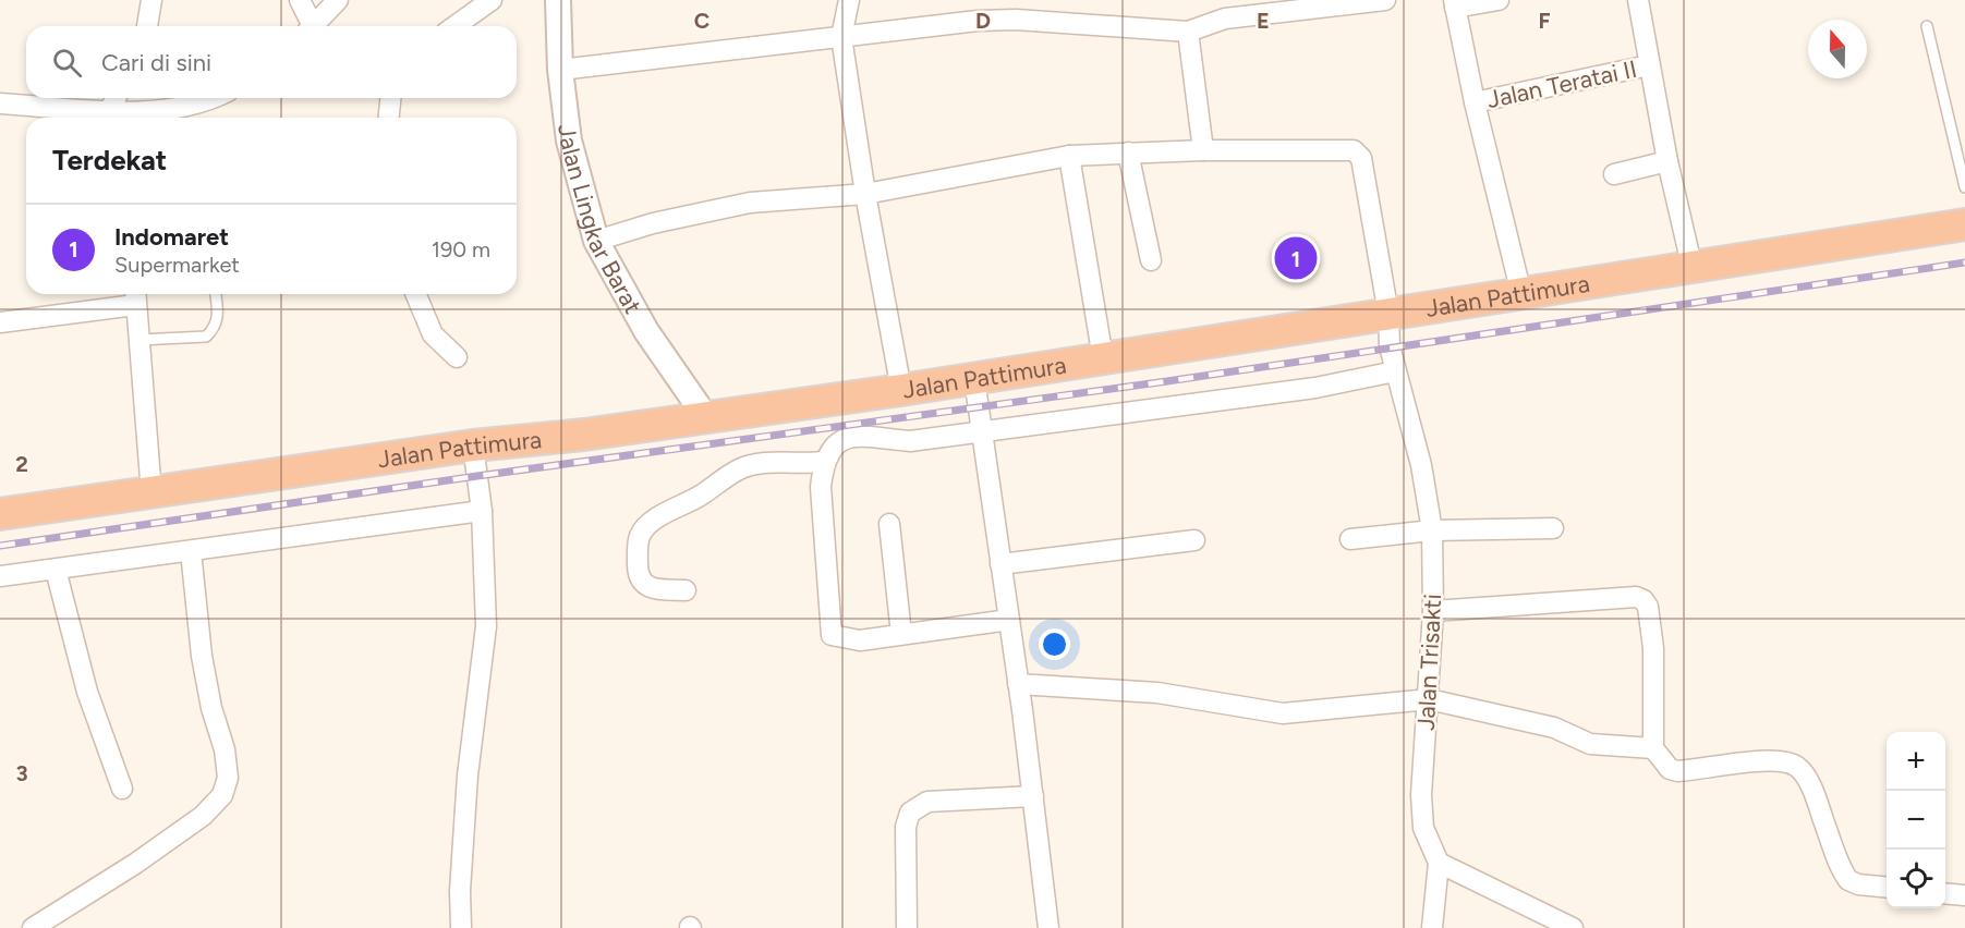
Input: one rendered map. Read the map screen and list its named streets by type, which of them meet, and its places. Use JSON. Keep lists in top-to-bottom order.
{
  "streets": {
    "highway": ["Jalan Pattimura"],
    "street": ["Jalan Teratai II", "Jalan Lingkar Barat", "Jalan Trisakti"]
  },
  "crossings": [
    ["Jalan Lingkar Barat", "Jalan Pattimura"],
    ["Jalan Lingkar Barat", "Jalan Trisakti"],
    ["Jalan Pattimura", "Jalan Trisakti"]
  ],
  "north": "top",
  "page": {
    "search": "Cari di sini",
    "heading": "Terdekat",
    "list": [
      {
        "mark": "1",
        "name": "Indomaret",
        "note": "Supermarket",
        "value": "190 m"
      }
    ],
    "pins": "1",
    "map_buttons": ["+", "−"]
  },
  "grid": {
    "columns": [
      "C",
      "D",
      "E",
      "F"
    ],
    "rows": ["2", "3"]
  }
}
